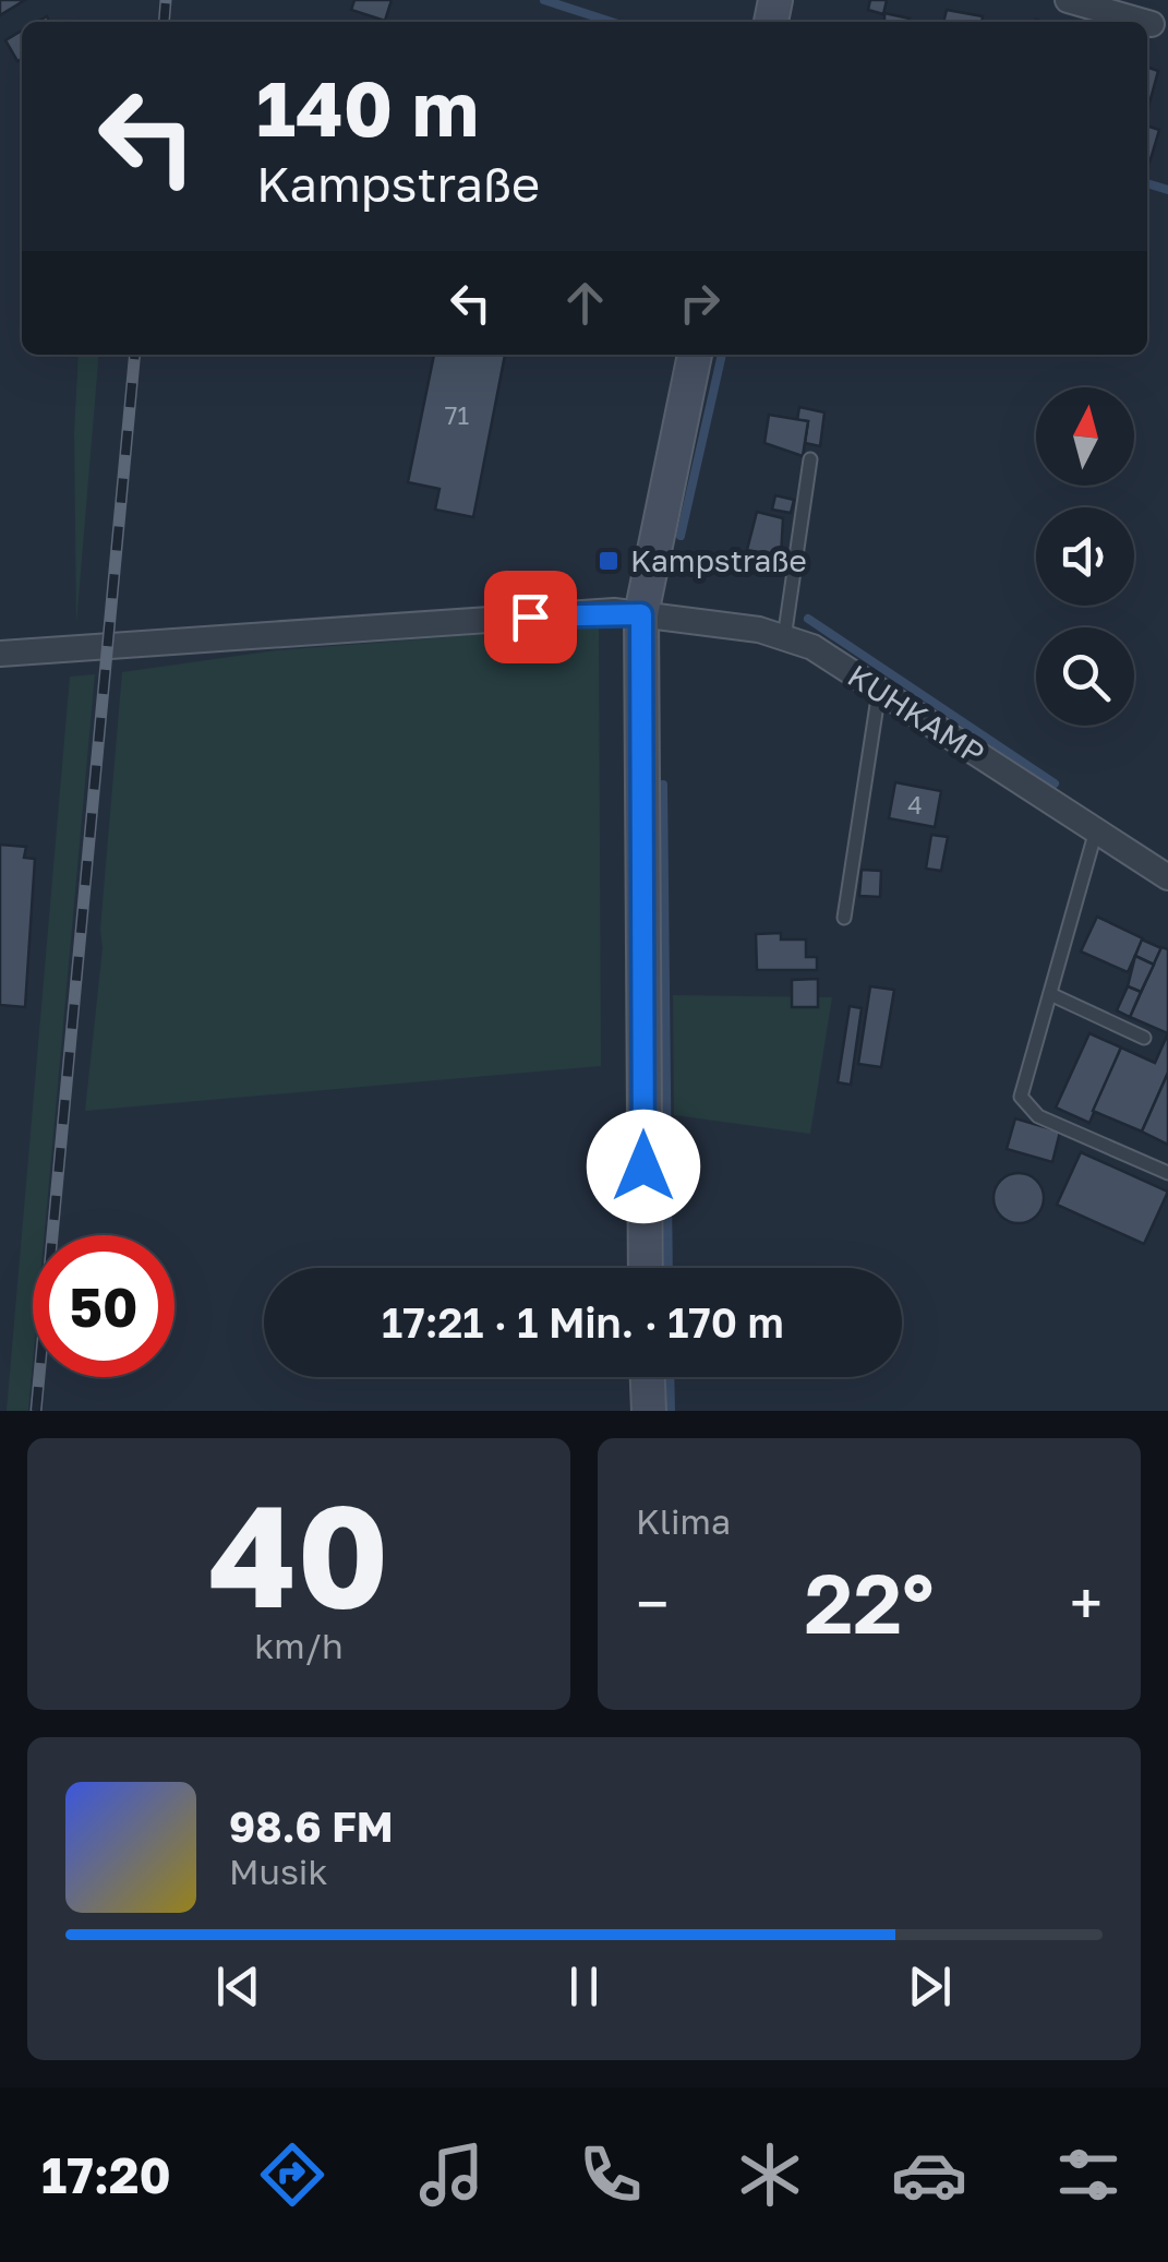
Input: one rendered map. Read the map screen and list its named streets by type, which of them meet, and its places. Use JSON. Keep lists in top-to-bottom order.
{
  "streets": {
    "street": ["KUHKAMP"]
  },
  "places": {
    "transit": ["Kampstraße"]
  },
  "house_numbers": ["71", "4"],
  "north": "top",
  "page": {
    "turn": ["140 m", "Kampstraße"],
    "limit": "50",
    "trip": "17:21 · 1 Min. · 170 m",
    "tile": [
      ["40", "km/h"],
      "Klima"
    ],
    "heat": ["−", "22°", "+"],
    "song": ["98.6 FM", "Musik"],
    "tabs": "17:20"
  }
}
